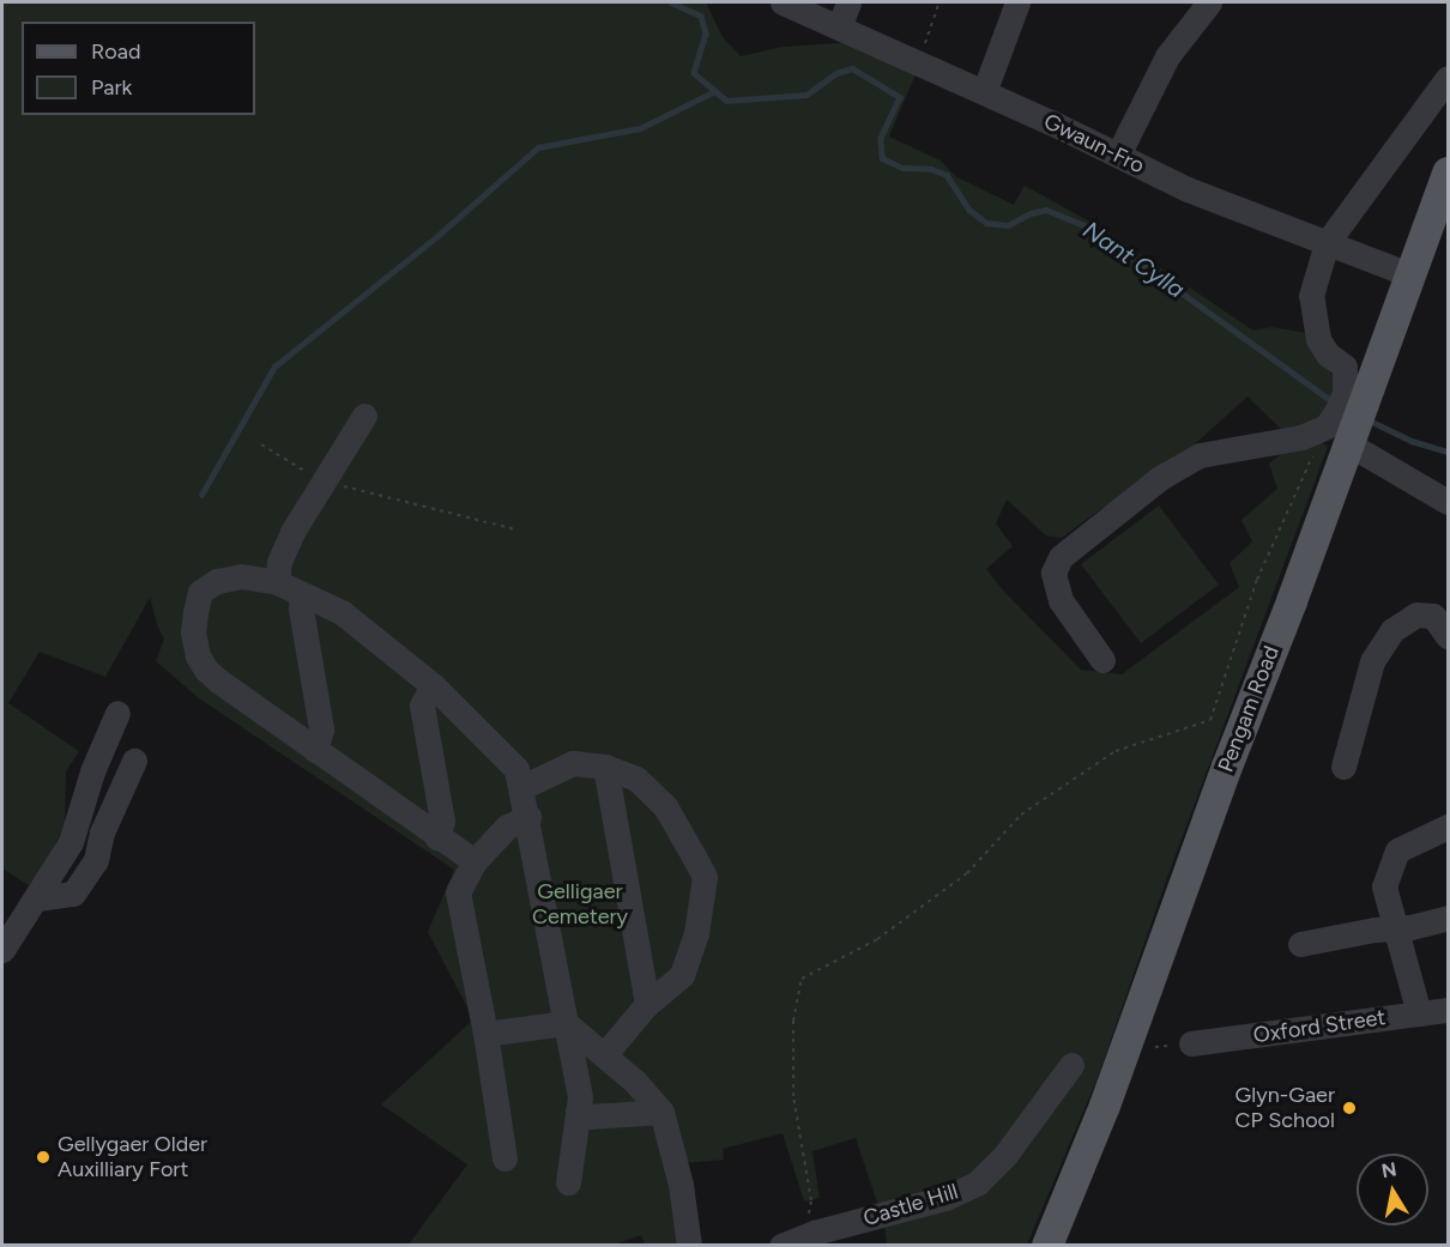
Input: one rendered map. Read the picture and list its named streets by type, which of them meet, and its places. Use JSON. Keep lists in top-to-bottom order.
{
  "streets": {
    "main road": ["Pengam Road"],
    "street": ["Gwaun-Fro", "Oxford Street", "Castle Hill"]
  },
  "crossings": [
    ["Gwaun-Fro", "Pengam Road"]
  ],
  "water": ["Nant Cylla"],
  "parks": ["Gelligaer Cemetery"],
  "places": ["Glyn-Gaer CP School", "Gellygaer Older Auxilliary Fort"],
  "legend": ["Road", "Park"],
  "north": "top"
}
